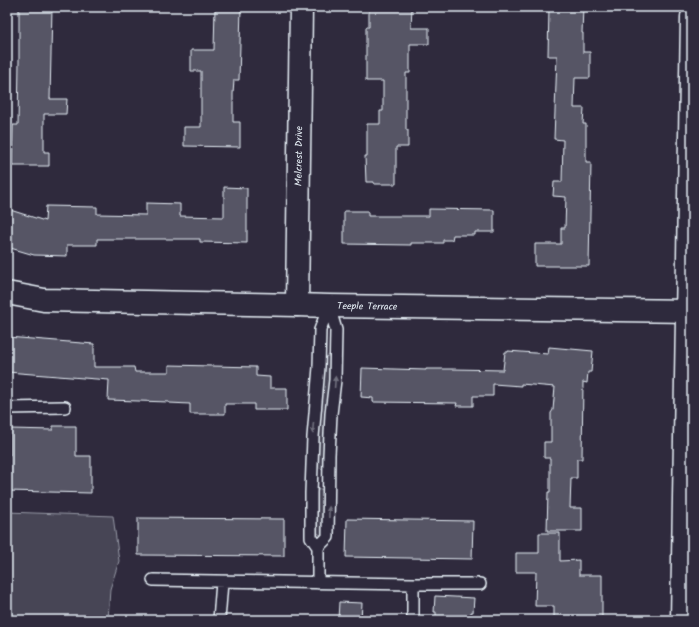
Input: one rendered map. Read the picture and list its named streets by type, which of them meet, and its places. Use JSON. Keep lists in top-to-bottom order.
{
  "streets": {
    "street": ["Melcrest Drive", "Teeple Terrace"]
  },
  "crossings": [
    ["Melcrest Drive", "Teeple Terrace"]
  ]
}
